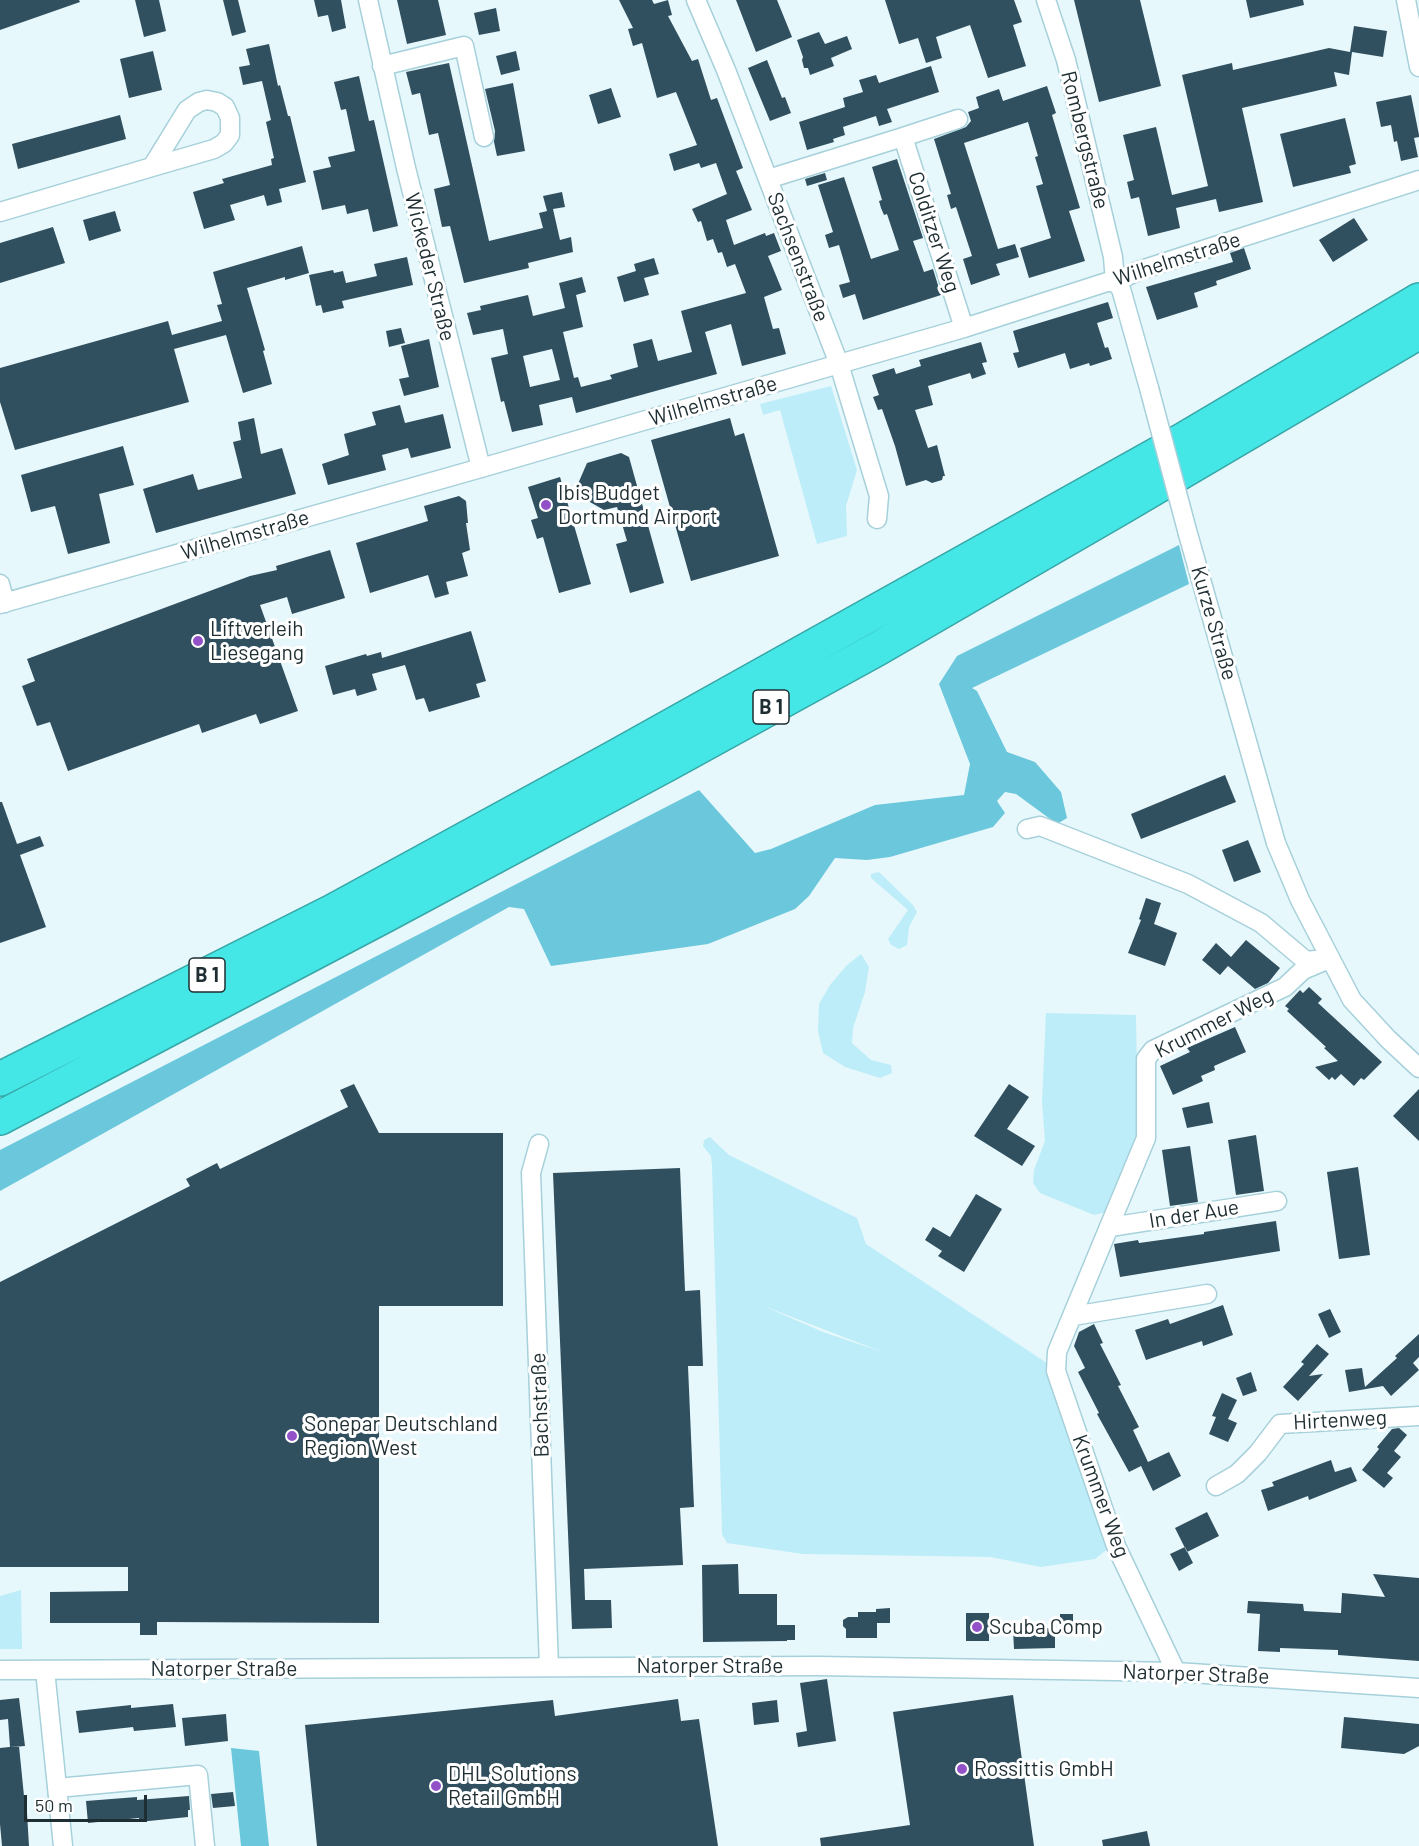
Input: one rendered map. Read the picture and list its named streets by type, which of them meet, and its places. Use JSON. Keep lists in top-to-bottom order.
{
  "streets": {
    "highway": ["B 1"],
    "street": [
      "Rombergstraße",
      "Colditzer Weg",
      "Sachsenstraße",
      "Wilhelmstraße",
      "Wickeder Straße",
      "Kurze Straße",
      "Krummer Weg",
      "In der Aue",
      "Bachstraße",
      "Hirtenweg",
      "Natorper Straße"
    ]
  },
  "crossings": [
    ["Rombergstraße", "Wilhelmstraße"],
    ["Rombergstraße", "Kurze Straße"],
    ["Colditzer Weg", "Wilhelmstraße"],
    ["Sachsenstraße", "Wilhelmstraße"],
    ["Wilhelmstraße", "Wickeder Straße"],
    ["Wilhelmstraße", "Kurze Straße"],
    ["Kurze Straße", "Krummer Weg"],
    ["Krummer Weg", "In der Aue"],
    ["Krummer Weg", "Natorper Straße"],
    ["Bachstraße", "Natorper Straße"]
  ],
  "places": [
    "Ibis Budget Dortmund Airport",
    "Liftverleih Liesegang",
    "Sonepar Deutschland Region West",
    "Scuba Comp",
    "Rossittis GmbH",
    "DHL Solutions Retail GmbH"
  ],
  "scale_bar": "50 m"
}
